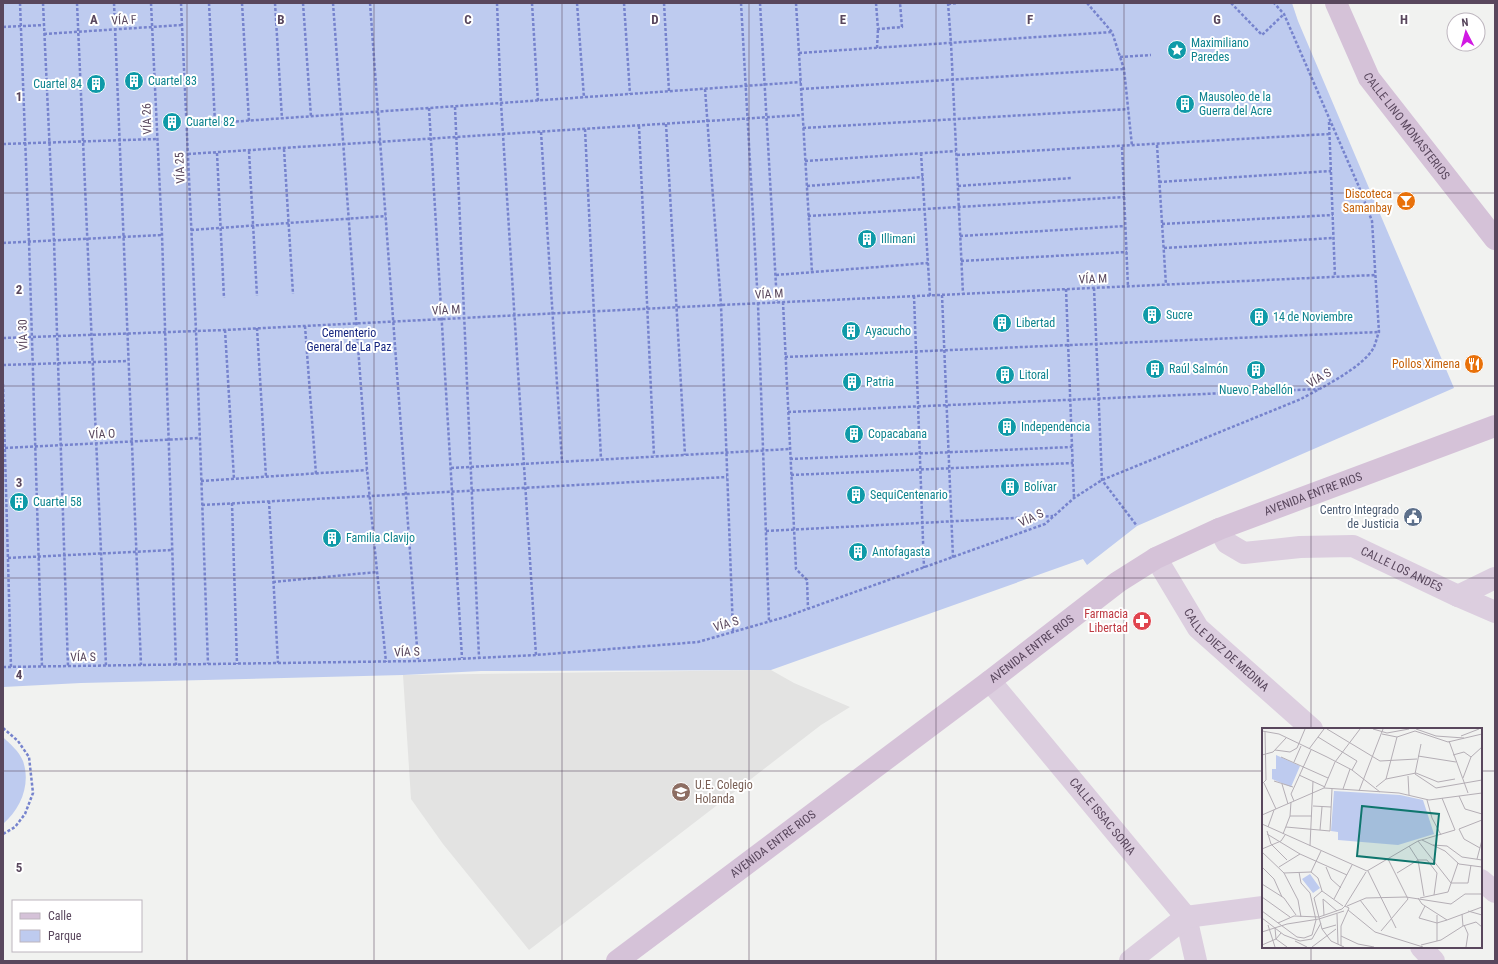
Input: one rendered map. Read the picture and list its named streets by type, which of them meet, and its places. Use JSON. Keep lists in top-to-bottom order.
{
  "streets": {
    "main road": ["CALLE LINO MONASTERIOS", "AVENIDA ENTRE RIOS"],
    "street": ["CALLE LOS ANDES", "CALLE DIEZ DE MEDINA", "CALLE ISSAC SORIA"],
    "path": [
      "VÍA F",
      "VÍA 26",
      "VÍA 25",
      "VÍA M",
      "VÍA 30",
      "VÍA S",
      "VÍA O"
    ]
  },
  "crossings": [
    ["VÍA F", "VÍA 26"],
    ["VÍA F", "VÍA 25"],
    ["VÍA 26", "VÍA M"],
    ["VÍA 26", "VÍA S"],
    ["VÍA 26", "VÍA O"],
    ["VÍA 25", "VÍA M"],
    ["VÍA 25", "VÍA S"],
    ["VÍA 25", "VÍA O"],
    ["VÍA M", "VÍA 30"],
    ["VÍA 30", "VÍA S"],
    ["VÍA 30", "VÍA O"],
    ["AVENIDA ENTRE RIOS", "CALLE LOS ANDES"],
    ["AVENIDA ENTRE RIOS", "CALLE DIEZ DE MEDINA"],
    ["AVENIDA ENTRE RIOS", "CALLE ISSAC SORIA"]
  ],
  "parks": ["Cementerio General de La Paz"],
  "places": {
    "place": ["Maximiliano Paredes"],
    "building": [
      "Cuartel 83",
      "Cuartel 84",
      "Mausoleo de la Guerra del Acre",
      "Cuartel 82",
      "Illimani",
      "Sucre",
      "14 de Noviembre",
      "Libertad",
      "Ayacucho",
      "Raúl Salmón",
      "Nuevo Pabellón",
      "Litoral",
      "Patria",
      "Independencia",
      "Copacabana",
      "Bolívar",
      "SequiCentenario",
      "Cuartel 58",
      "Familia Clavijo",
      "Antofagasta"
    ],
    "bar": ["Discoteca Samanbay"],
    "restaurant": ["Pollos Ximena"],
    "public building": ["Centro Integrado de Justicia"],
    "pharmacy": ["Farmacia Libertad"],
    "school or university": ["U.E. Colegio Holanda"]
  },
  "legend": ["Calle", "Parque"],
  "north": "top",
  "grid": {
    "columns": [
      "A",
      "B",
      "C",
      "D",
      "E",
      "F",
      "G",
      "H"
    ],
    "rows": [
      "1",
      "2",
      "3",
      "4",
      "5"
    ]
  }
}
